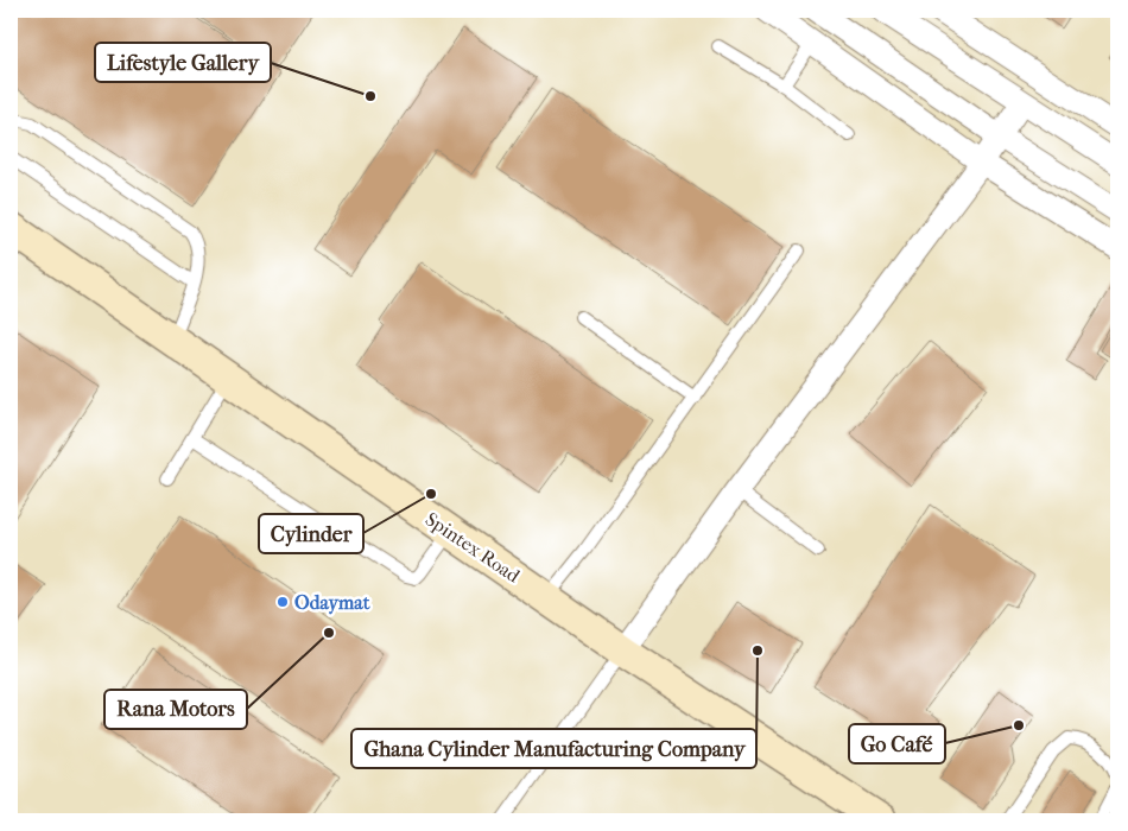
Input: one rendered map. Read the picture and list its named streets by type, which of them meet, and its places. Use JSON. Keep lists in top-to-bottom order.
{
  "streets": {
    "main road": ["Spintex Road"]
  },
  "places": [
    "Lifestyle Gallery",
    "Cylinder",
    "Odaymat",
    "Rana Motors",
    "Ghana Cylinder Manufacturing Company",
    "Go Café"
  ]
}
